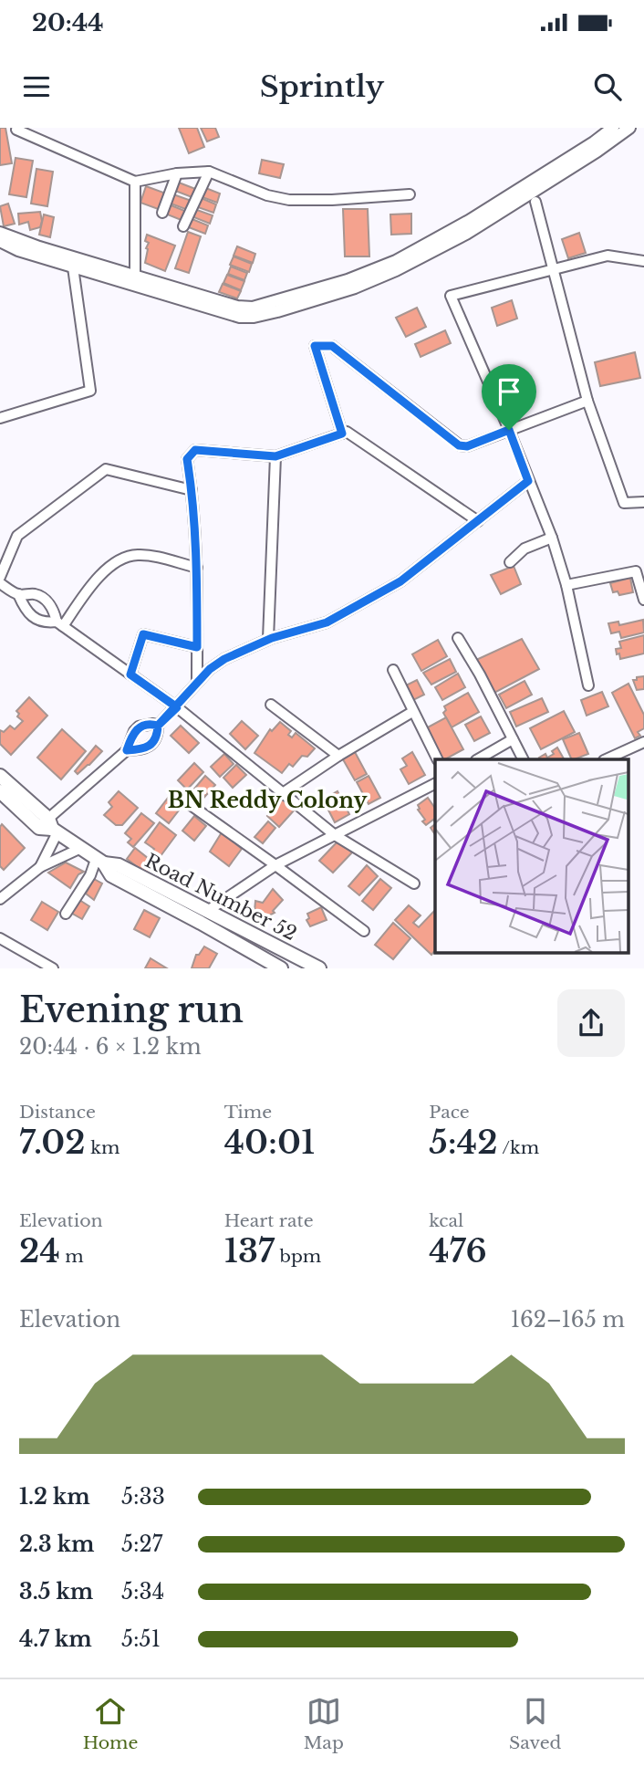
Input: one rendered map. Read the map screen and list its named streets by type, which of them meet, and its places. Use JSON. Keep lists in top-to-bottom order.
{
  "streets": {
    "main road": ["Road Number 52"]
  },
  "districts": ["BN Reddy Colony"],
  "page": {
    "status": "20:44",
    "header": "Sprintly",
    "heading": ["Evening run", "20:44 · 6 × 1.2 km"],
    "stats": [
      ["Distance", "7.02 km"],
      ["Time", "40:01"],
      ["Pace", "5:42 /km"],
      ["Elevation", "24 m"],
      ["Heart rate", "137 bpm"],
      ["kcal", "476"]
    ],
    "chart": ["Elevation", "162–165 m"],
    "list": [
      {
        "name": "1.2 km",
        "note": "5:33"
      },
      {
        "name": "2.3 km",
        "note": "5:27"
      },
      {
        "name": "3.5 km",
        "note": "5:34"
      },
      {
        "name": "4.7 km",
        "note": "5:51"
      }
    ],
    "tabs": ["Home", "Map", "Saved"]
  }
}
